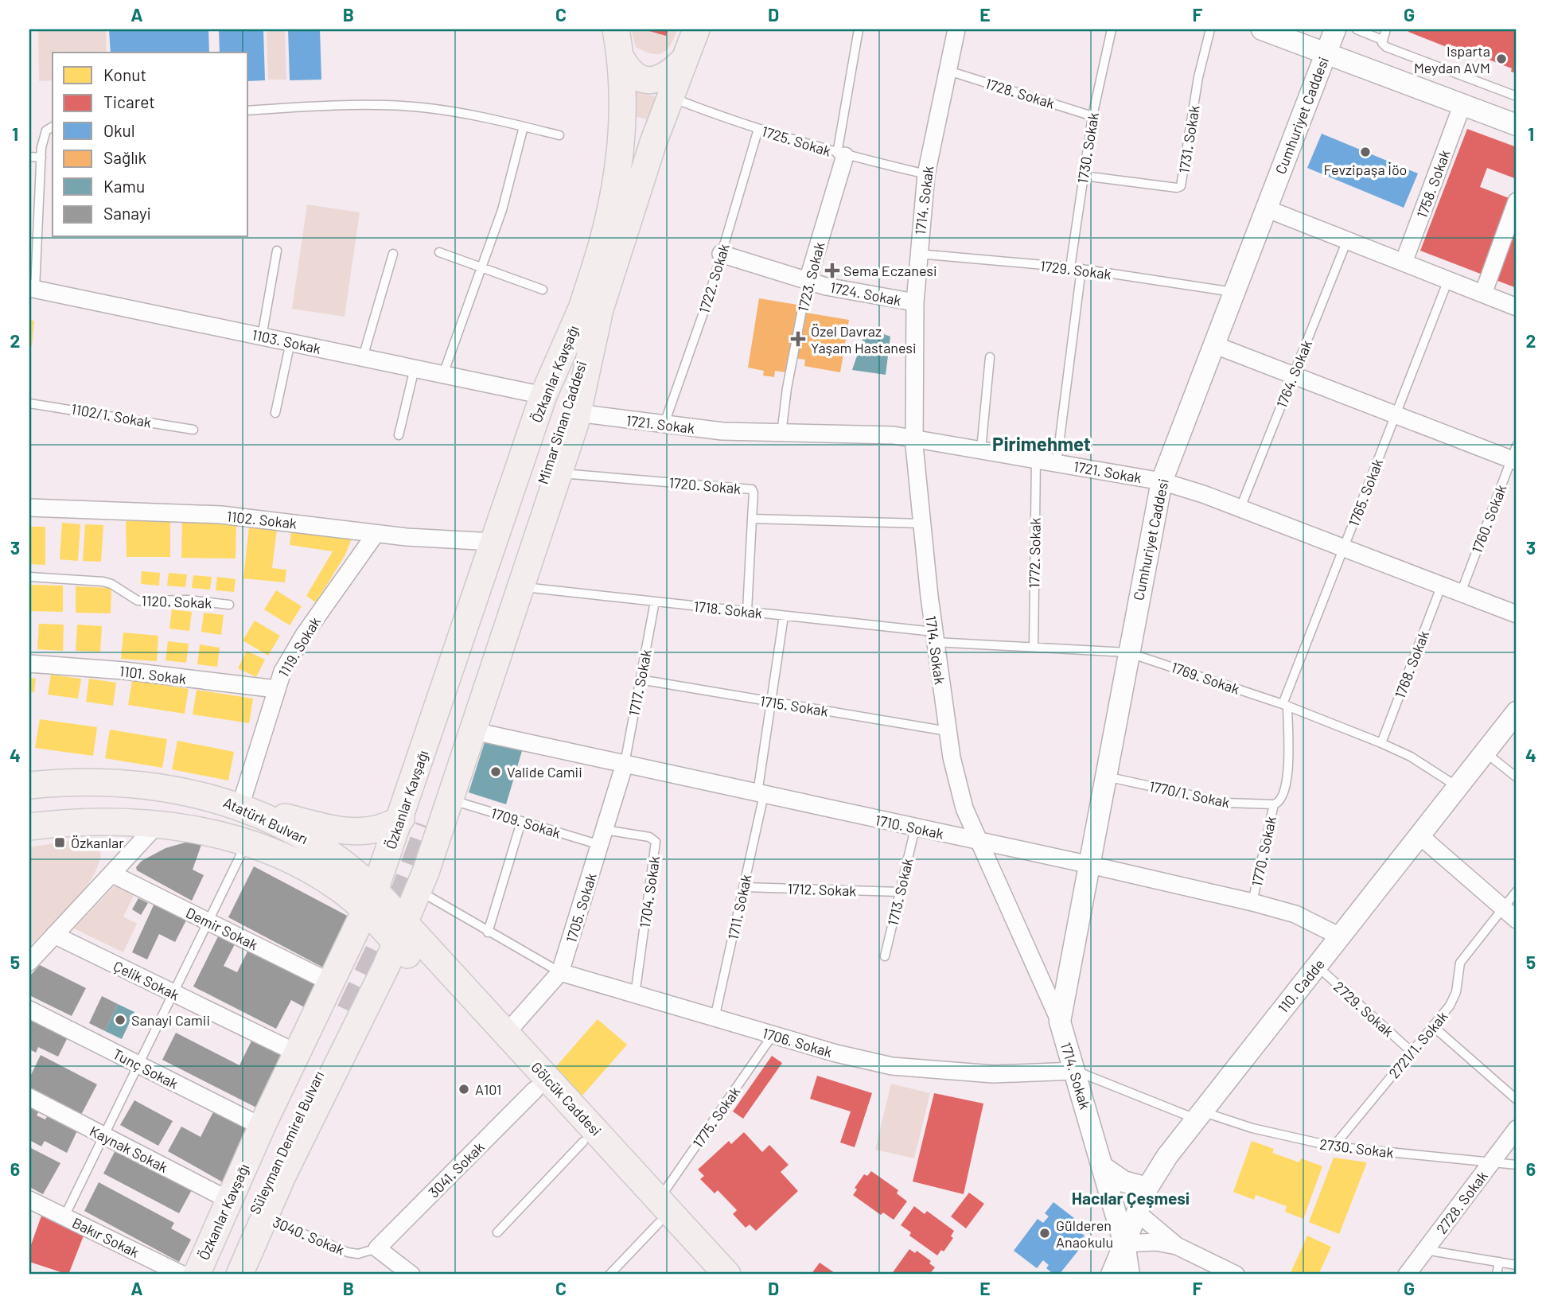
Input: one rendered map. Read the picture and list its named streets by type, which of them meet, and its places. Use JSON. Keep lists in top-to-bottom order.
{
  "streets": {
    "main road": [
      "Özkanlar Kavşağı",
      "Mimar Sinan Caddesi",
      "Atatürk Bulvarı",
      "Gölcük Caddesi",
      "Süleyman Demirel Bulvarı"
    ],
    "street": [
      "Cumhuriyet Caddesi",
      "1758. Sokak",
      "1714. Sokak",
      "1723. Sokak",
      "1724. Sokak",
      "1103. Sokak",
      "1721. Sokak",
      "1102. Sokak",
      "1119. Sokak",
      "1101. Sokak",
      "1710. Sokak",
      "1705. Sokak",
      "Demir Sokak",
      "Çelik Sokak",
      "110. Cadde",
      "1706. Sokak",
      "Tunç Sokak",
      "Kaynak Sokak",
      "3041. Sokak",
      "2728. Sokak",
      "Bakır Sokak"
    ],
    "lane": [
      "1728. Sokak",
      "1731. Sokak",
      "1725. Sokak",
      "1730. Sokak",
      "1729. Sokak",
      "1722. Sokak",
      "1764. Sokak",
      "1102/1. Sokak",
      "1720. Sokak",
      "1765. Sokak",
      "1760. Sokak",
      "1772. Sokak",
      "1120. Sokak",
      "1718. Sokak",
      "1768. Sokak",
      "1769. Sokak",
      "1717. Sokak",
      "1715. Sokak",
      "1770/1. Sokak",
      "1709. Sokak",
      "1770. Sokak",
      "1712. Sokak",
      "1704. Sokak",
      "1713. Sokak",
      "1711. Sokak",
      "2729. Sokak",
      "2721/1. Sokak",
      "1775. Sokak",
      "2730. Sokak",
      "3040. Sokak"
    ]
  },
  "crossings": [
    ["1728. Sokak", "1730. Sokak"],
    ["1728. Sokak", "1714. Sokak"],
    ["Cumhuriyet Caddesi", "1714. Sokak"],
    ["Cumhuriyet Caddesi", "1729. Sokak"],
    ["Cumhuriyet Caddesi", "1721. Sokak"],
    ["Cumhuriyet Caddesi", "1769. Sokak"],
    ["Cumhuriyet Caddesi", "1770/1. Sokak"],
    ["Cumhuriyet Caddesi", "1710. Sokak"],
    ["1731. Sokak", "1730. Sokak"],
    ["1725. Sokak", "1714. Sokak"],
    ["1725. Sokak", "1723. Sokak"],
    ["1725. Sokak", "1722. Sokak"],
    ["1725. Sokak", "Mimar Sinan Caddesi"],
    ["1730. Sokak", "1729. Sokak"],
    ["1714. Sokak", "1729. Sokak"],
    ["1714. Sokak", "1724. Sokak"],
    ["1714. Sokak", "1721. Sokak"],
    ["1714. Sokak", "1718. Sokak"],
    ["1714. Sokak", "1769. Sokak"],
    ["1714. Sokak", "1715. Sokak"],
    ["1714. Sokak", "1710. Sokak"],
    ["1714. Sokak", "110. Cadde"],
    ["1714. Sokak", "1706. Sokak"],
    ["1723. Sokak", "1724. Sokak"],
    ["1723. Sokak", "1721. Sokak"],
    ["1722. Sokak", "1724. Sokak"],
    ["1722. Sokak", "1721. Sokak"],
    ["1103. Sokak", "Özkanlar Kavşağı"],
    ["Özkanlar Kavşağı", "Mimar Sinan Caddesi"],
    ["Özkanlar Kavşağı", "1721. Sokak"],
    ["Özkanlar Kavşağı", "1720. Sokak"],
    ["Özkanlar Kavşağı", "1102. Sokak"],
    ["Özkanlar Kavşağı", "1718. Sokak"],
    ["Özkanlar Kavşağı", "Atatürk Bulvarı"],
    ["Özkanlar Kavşağı", "1709. Sokak"],
    ["Özkanlar Kavşağı", "1710. Sokak"],
    ["Özkanlar Kavşağı", "Demir Sokak"],
    ["Özkanlar Kavşağı", "Çelik Sokak"],
    ["Özkanlar Kavşağı", "1706. Sokak"],
    ["Özkanlar Kavşağı", "Tunç Sokak"],
    ["Özkanlar Kavşağı", "Gölcük Caddesi"],
    ["Özkanlar Kavşağı", "Süleyman Demirel Bulvarı"],
    ["Özkanlar Kavşağı", "Kaynak Sokak"],
    ["Özkanlar Kavşağı", "3040. Sokak"],
    ["1764. Sokak", "1721. Sokak"],
    ["1721. Sokak", "1765. Sokak"],
    ["1721. Sokak", "1760. Sokak"],
    ["1721. Sokak", "1772. Sokak"],
    ["1721. Sokak", "1768. Sokak"],
    ["1765. Sokak", "1769. Sokak"],
    ["1765. Sokak", "1770. Sokak"],
    ["1102. Sokak", "1119. Sokak"],
    ["1772. Sokak", "1769. Sokak"],
    ["1718. Sokak", "1769. Sokak"],
    ["1718. Sokak", "1717. Sokak"],
    ["1718. Sokak", "1711. Sokak"],
    ["1119. Sokak", "1101. Sokak"],
    ["1119. Sokak", "Atatürk Bulvarı"],
    ["1768. Sokak", "1769. Sokak"],
    ["1769. Sokak", "1770. Sokak"],
    ["1769. Sokak", "110. Cadde"],
    ["1717. Sokak", "1715. Sokak"],
    ["1717. Sokak", "1710. Sokak"],
    ["1717. Sokak", "1705. Sokak"],
    ["1715. Sokak", "1711. Sokak"],
    ["1770/1. Sokak", "1770. Sokak"],
    ["Atatürk Bulvarı", "Gölcük Caddesi"],
    ["1709. Sokak", "1704. Sokak"],
    ["1709. Sokak", "1705. Sokak"],
    ["1710. Sokak", "1770. Sokak"],
    ["1710. Sokak", "1713. Sokak"],
    ["1710. Sokak", "1711. Sokak"],
    ["1710. Sokak", "1705. Sokak"],
    ["1710. Sokak", "110. Cadde"],
    ["1712. Sokak", "1713. Sokak"],
    ["1712. Sokak", "1711. Sokak"],
    ["1704. Sokak", "1705. Sokak"],
    ["1704. Sokak", "1706. Sokak"],
    ["1711. Sokak", "1706. Sokak"],
    ["1705. Sokak", "1706. Sokak"],
    ["1705. Sokak", "Gölcük Caddesi"],
    ["Demir Sokak", "Süleyman Demirel Bulvarı"],
    ["110. Cadde", "2729. Sokak"],
    ["110. Cadde", "1706. Sokak"],
    ["110. Cadde", "2730. Sokak"],
    ["2729. Sokak", "2721/1. Sokak"],
    ["1706. Sokak", "1775. Sokak"],
    ["1706. Sokak", "2730. Sokak"],
    ["2721/1. Sokak", "2730. Sokak"],
    ["Gölcük Caddesi", "1775. Sokak"],
    ["Gölcük Caddesi", "3041. Sokak"],
    ["2730. Sokak", "2728. Sokak"],
    ["3041. Sokak", "3040. Sokak"]
  ],
  "districts": ["Pirimehmet", "Hacılar Çeşmesi"],
  "places": {
    "other": [
      "Isparta Meydan AVM",
      "Fevzipaşa İöo",
      "Valide Camii",
      "Sanayi Camii",
      "A101",
      "Gülderen Anaokulu"
    ],
    "health": ["Sema Eczanesi", "Özel Davraz Yaşam Hastanesi"],
    "transit": ["Özkanlar"]
  },
  "legend": [
    "Konut",
    "Ticaret",
    "Okul",
    "Sağlık",
    "Kamu",
    "Sanayi"
  ],
  "grid": {
    "columns": [
      "A",
      "B",
      "C",
      "D",
      "E",
      "F",
      "G"
    ],
    "rows": [
      "1",
      "2",
      "3",
      "4",
      "5",
      "6"
    ]
  }
}
